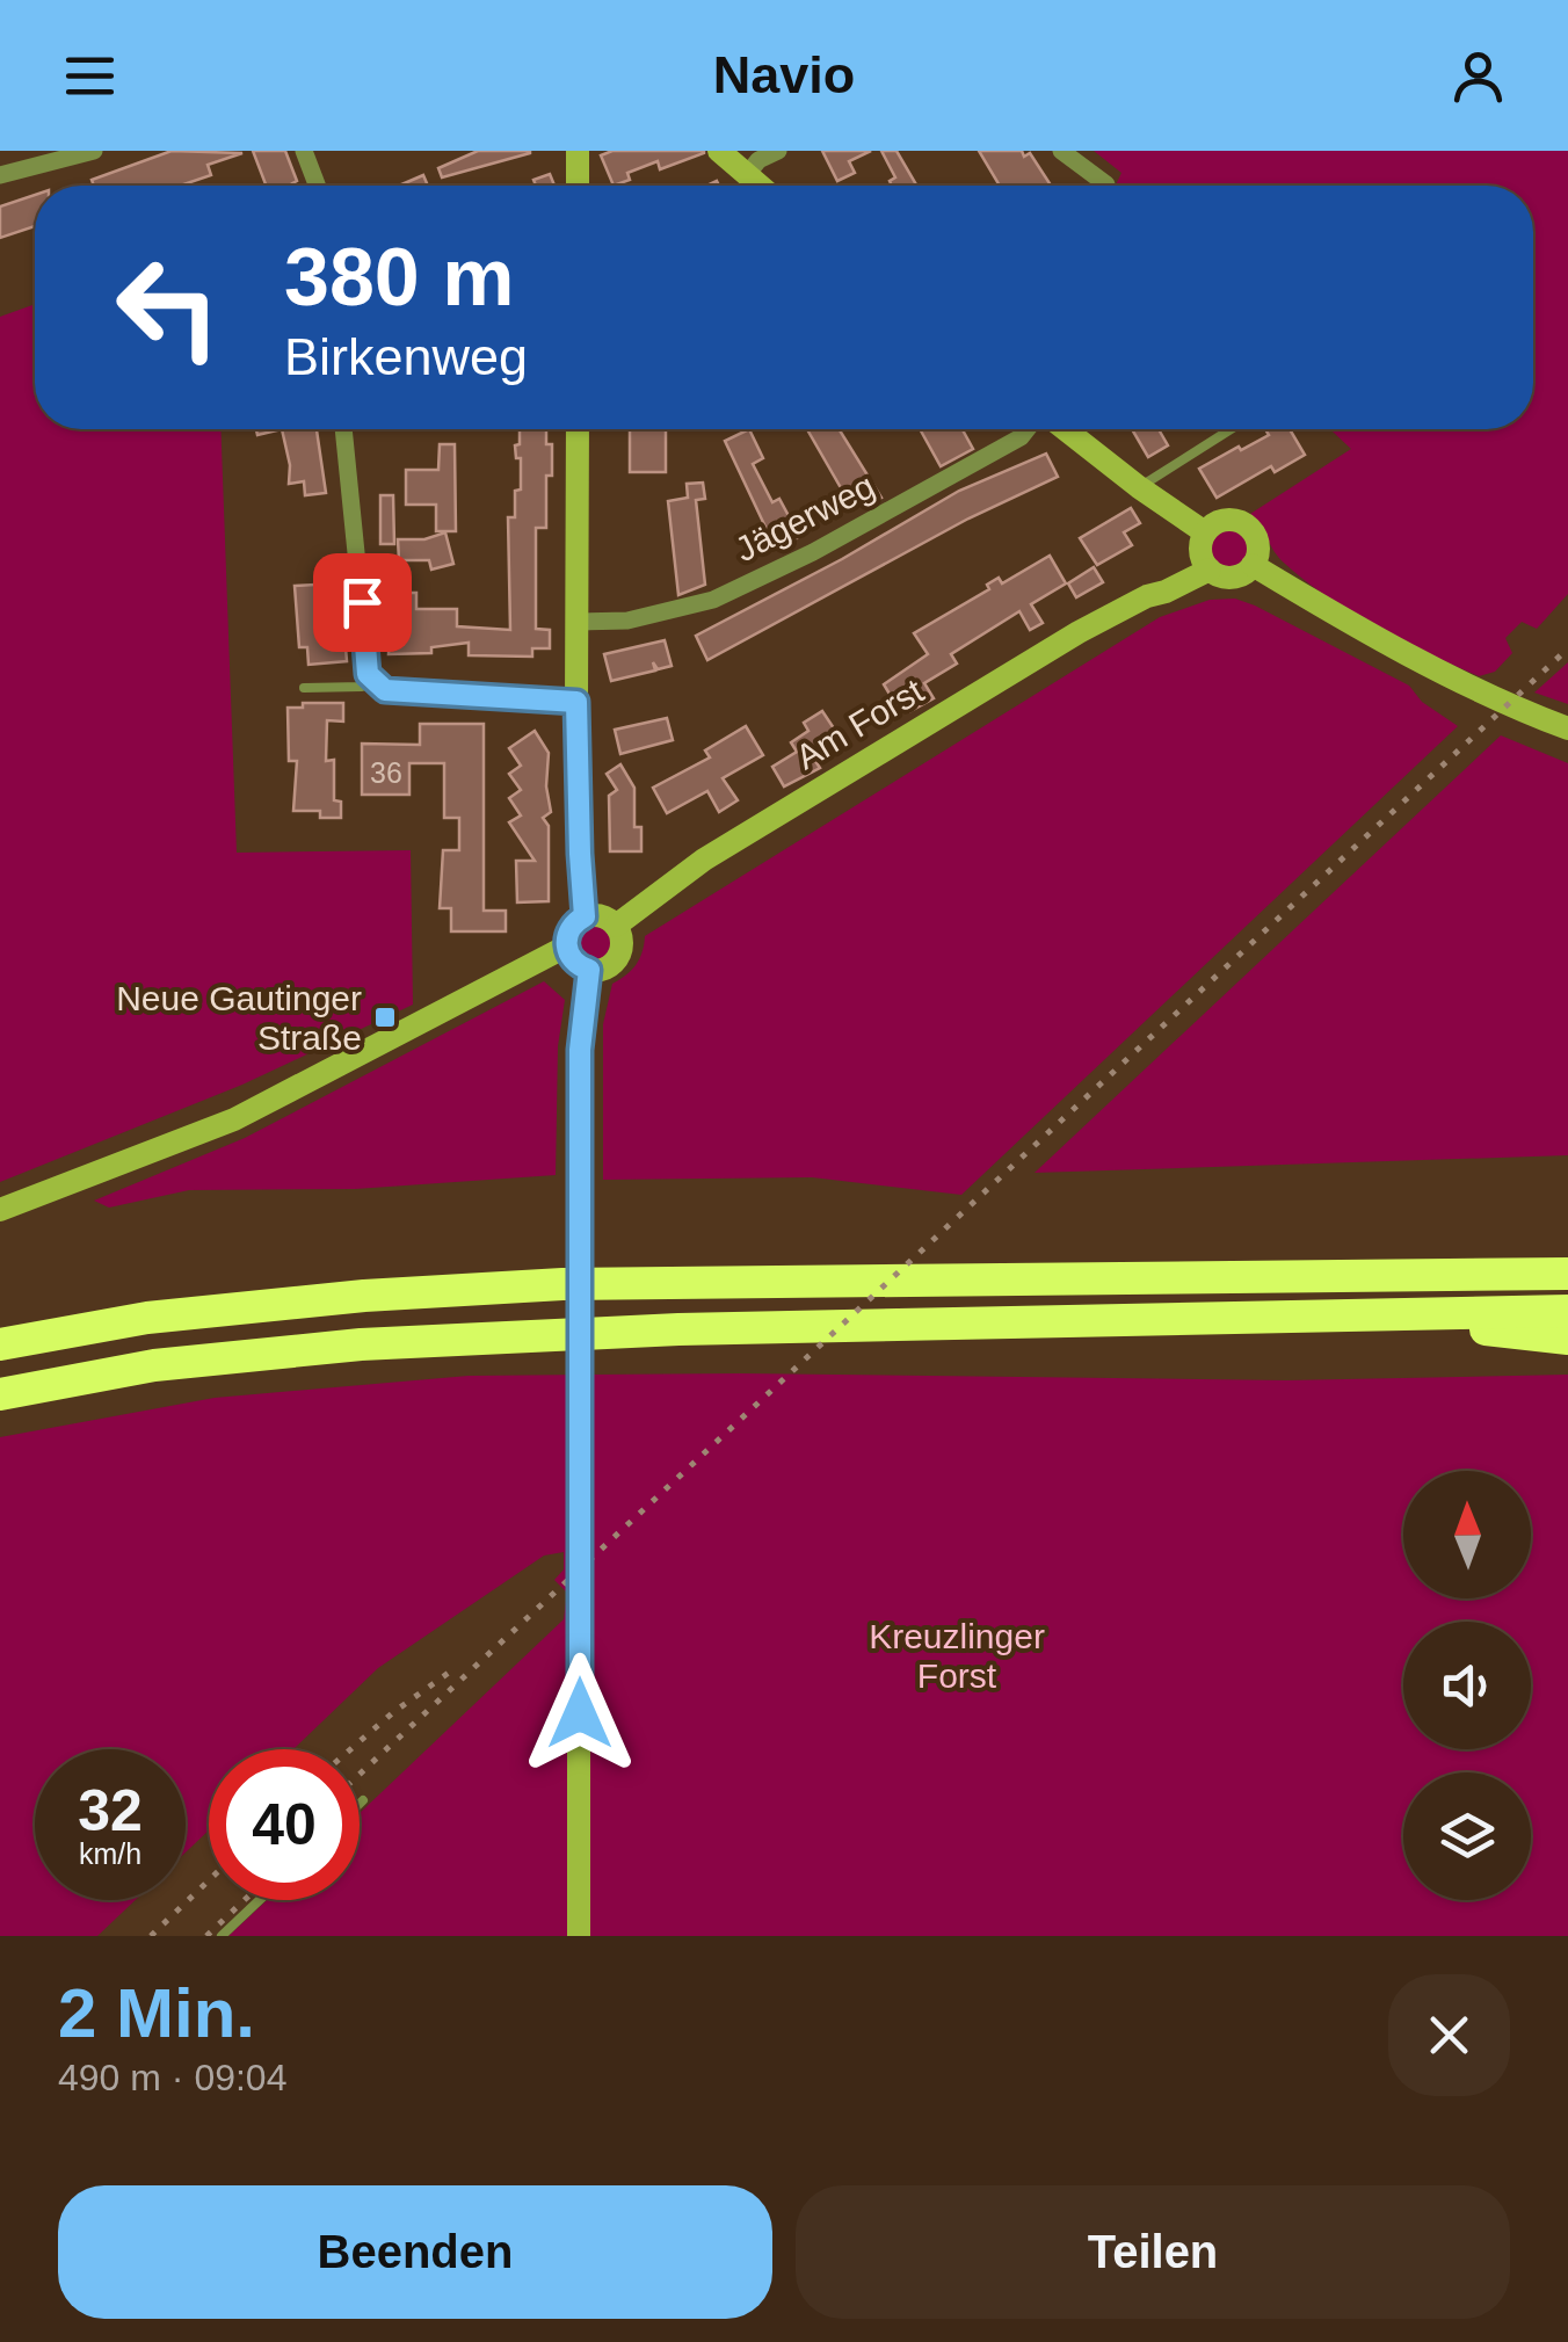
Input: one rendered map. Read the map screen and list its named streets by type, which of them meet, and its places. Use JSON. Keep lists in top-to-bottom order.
{
  "streets": {
    "street": ["Jägerweg", "Am Forst"]
  },
  "parks": ["Kreuzlinger Forst"],
  "places": {
    "transit": ["Neue Gautinger Straße"]
  },
  "house_numbers": ["36"],
  "north": "top",
  "page": {
    "header": "Navio",
    "turn": ["380 m", "Birkenweg"],
    "speed": "32 km/h",
    "limit": "40",
    "heading": ["2 Min.", "490 m · 09:04"],
    "buttons": ["Beenden", "Teilen"]
  }
}
